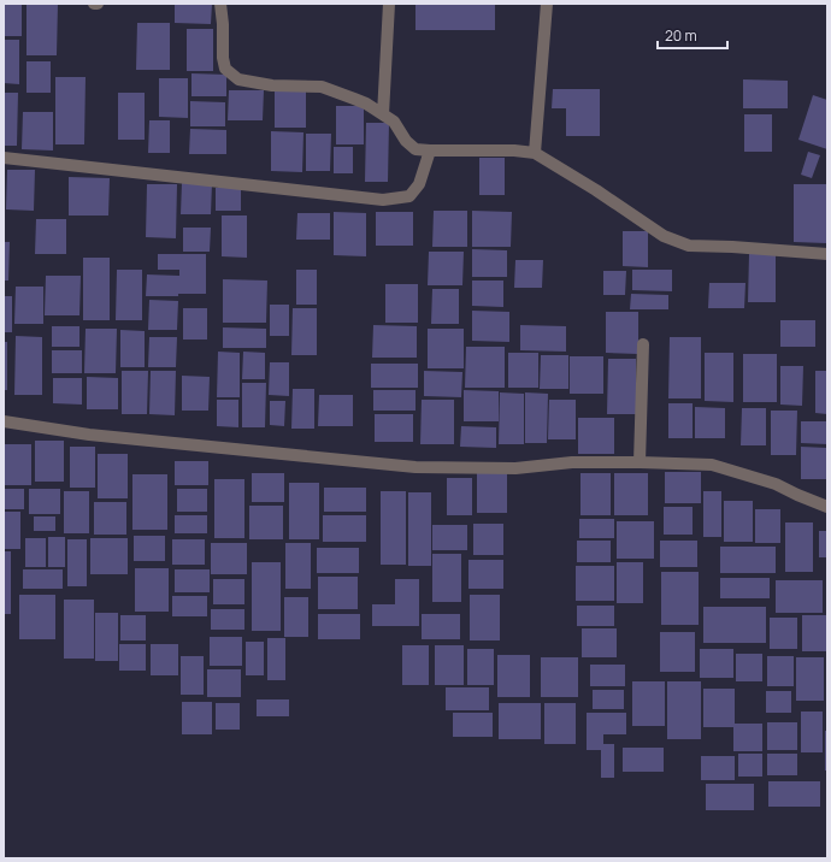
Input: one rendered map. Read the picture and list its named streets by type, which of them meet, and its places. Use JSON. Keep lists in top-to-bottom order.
{
  "scale_bar": "20 m"
}
